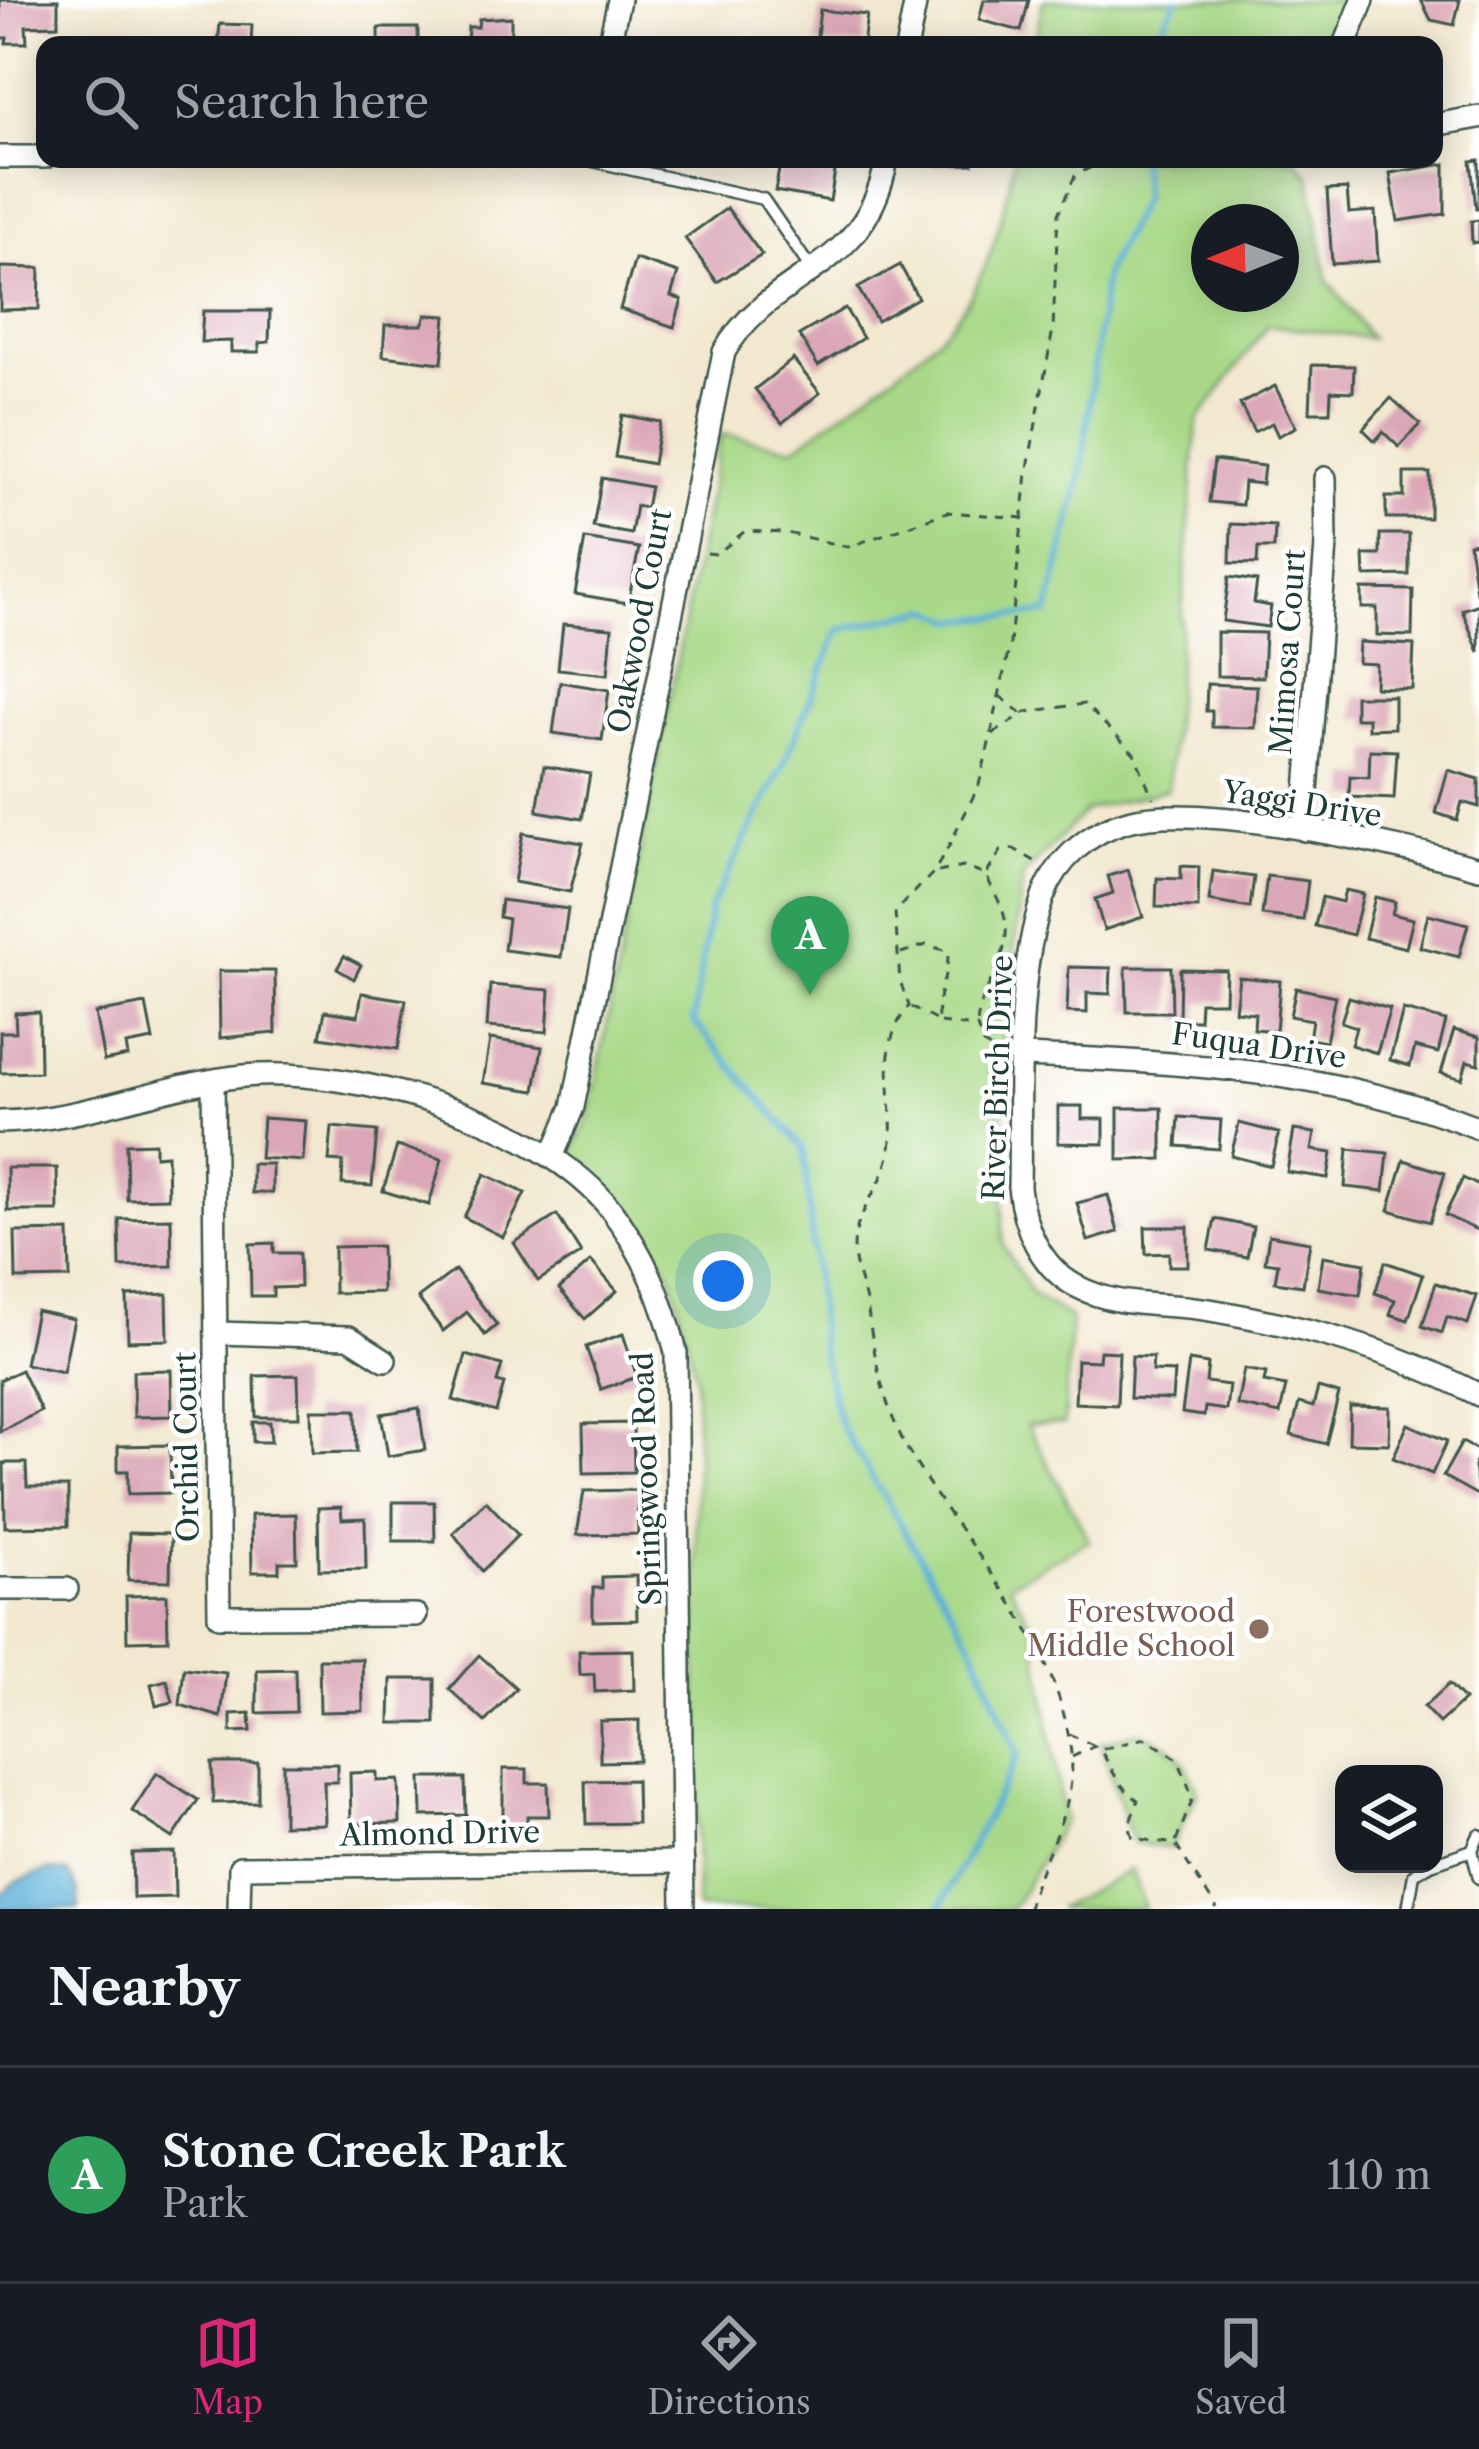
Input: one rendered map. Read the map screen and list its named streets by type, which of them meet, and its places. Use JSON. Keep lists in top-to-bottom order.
{
  "streets": {
    "street": [
      "Oakwood Court",
      "Mimosa Court",
      "Yaggi Drive",
      "Fuqua Drive",
      "River Birch Drive",
      "Orchid Court",
      "Springwood Road",
      "Almond Drive"
    ]
  },
  "crossings": [
    ["Oakwood Court", "Springwood Road"],
    ["Mimosa Court", "Yaggi Drive"],
    ["Yaggi Drive", "River Birch Drive"],
    ["Fuqua Drive", "River Birch Drive"],
    ["Orchid Court", "Springwood Road"],
    ["Springwood Road", "Almond Drive"]
  ],
  "places": ["Forestwood Middle School"],
  "north": "left",
  "page": {
    "search": "Search here",
    "pins": "A",
    "heading": "Nearby",
    "list": [
      {
        "mark": "A",
        "name": "Stone Creek Park",
        "note": "Park",
        "value": "110 m"
      }
    ],
    "nav": ["Map", "Directions", "Saved"]
  }
}
